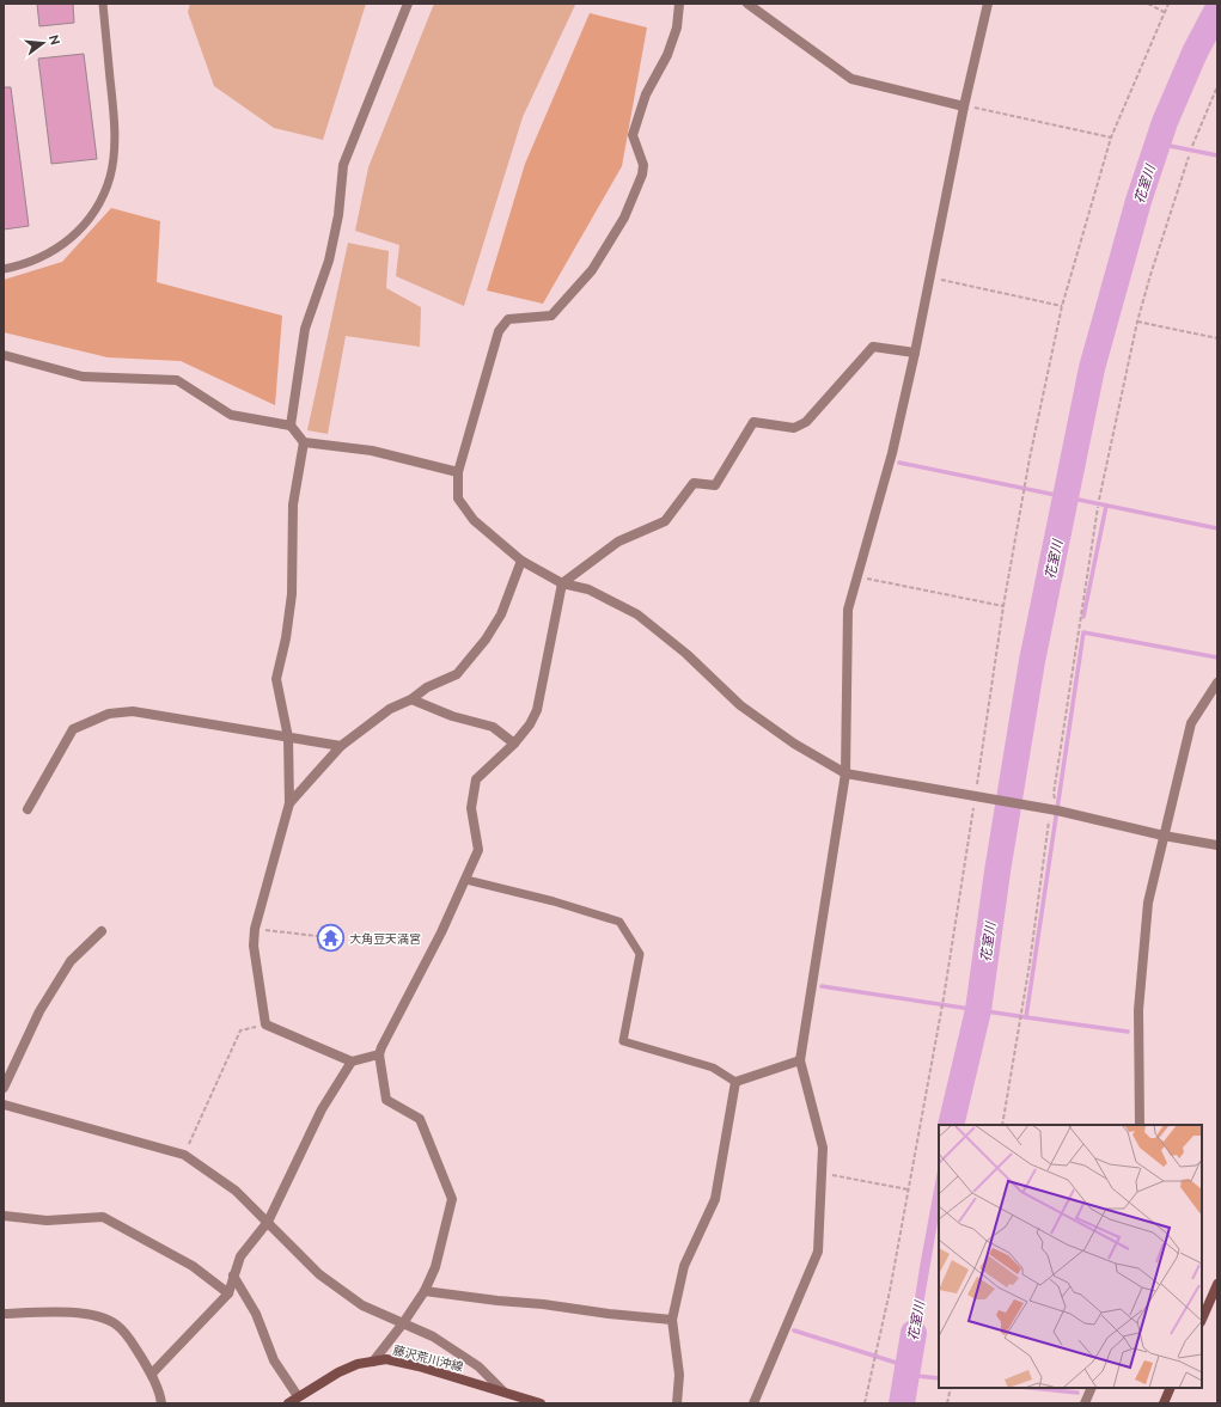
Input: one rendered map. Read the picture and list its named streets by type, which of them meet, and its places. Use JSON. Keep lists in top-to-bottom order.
{
  "streets": {
    "main road": ["藤沢荒川沖線"]
  },
  "water": ["花室川"],
  "places": {
    "temple": ["大角豆天満宮"]
  },
  "north": "right"
}
